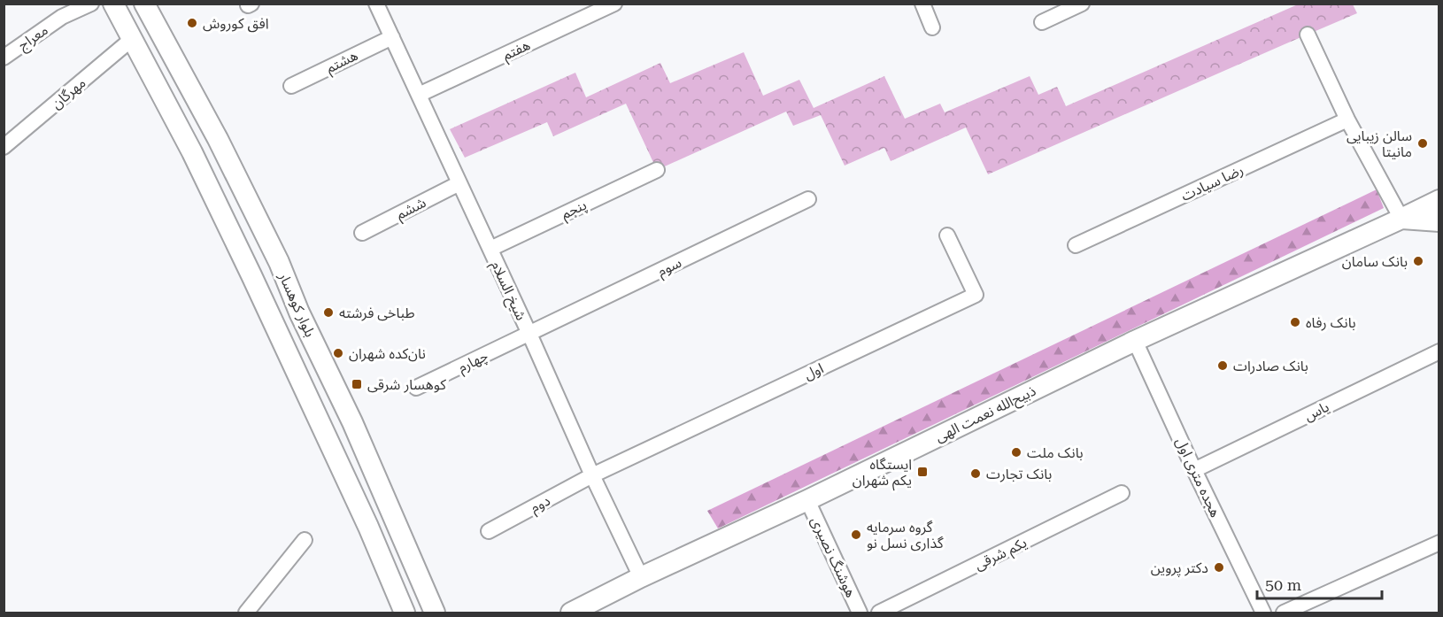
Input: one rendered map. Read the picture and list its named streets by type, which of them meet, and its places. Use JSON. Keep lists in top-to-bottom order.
{
  "streets": {
    "main road": ["بلوار کوهسار", "ذبیح‌الله نعمت الهی"],
    "street": [
      "معراج",
      "هفتم",
      "هشتم",
      "مهرگان",
      "رضا سیادت",
      "ششم",
      "پنجم",
      "سوم",
      "شیخ السلام",
      "چهارم",
      "اول",
      "یاس",
      "هجده متری اول",
      "دوم",
      "یکم شرقی",
      "هوشنگ نصیری"
    ]
  },
  "crossings": [
    ["هفتم", "شیخ السلام"],
    ["هشتم", "شیخ السلام"],
    ["مهرگان", "بلوار کوهسار"],
    ["ششم", "شیخ السلام"],
    ["پنجم", "شیخ السلام"],
    ["سوم", "شیخ السلام"],
    ["سوم", "چهارم"],
    ["شیخ السلام", "چهارم"],
    ["شیخ السلام", "اول"],
    ["شیخ السلام", "ذبیح‌الله نعمت الهی"],
    ["شیخ السلام", "دوم"],
    ["اول", "دوم"],
    ["یاس", "هجده متری اول"],
    ["ذبیح‌الله نعمت الهی", "هجده متری اول"],
    ["ذبیح‌الله نعمت الهی", "هوشنگ نصیری"]
  ],
  "places": {
    "other": [
      "افق کوروش",
      "سالن زیبایی مانیتا",
      "بانک سامان",
      "طباخی فرشته",
      "بانک رفاه",
      "نان‌کده شهران",
      "بانک صادرات",
      "بانک ملت",
      "بانک تجارت",
      "گروه سرمایه گذاری نسل نو",
      "دکتر پروین"
    ],
    "transit": ["کوهسار شرقی", "ایستگاه یکم شهران"]
  },
  "scale_bar": "50 m"
}
